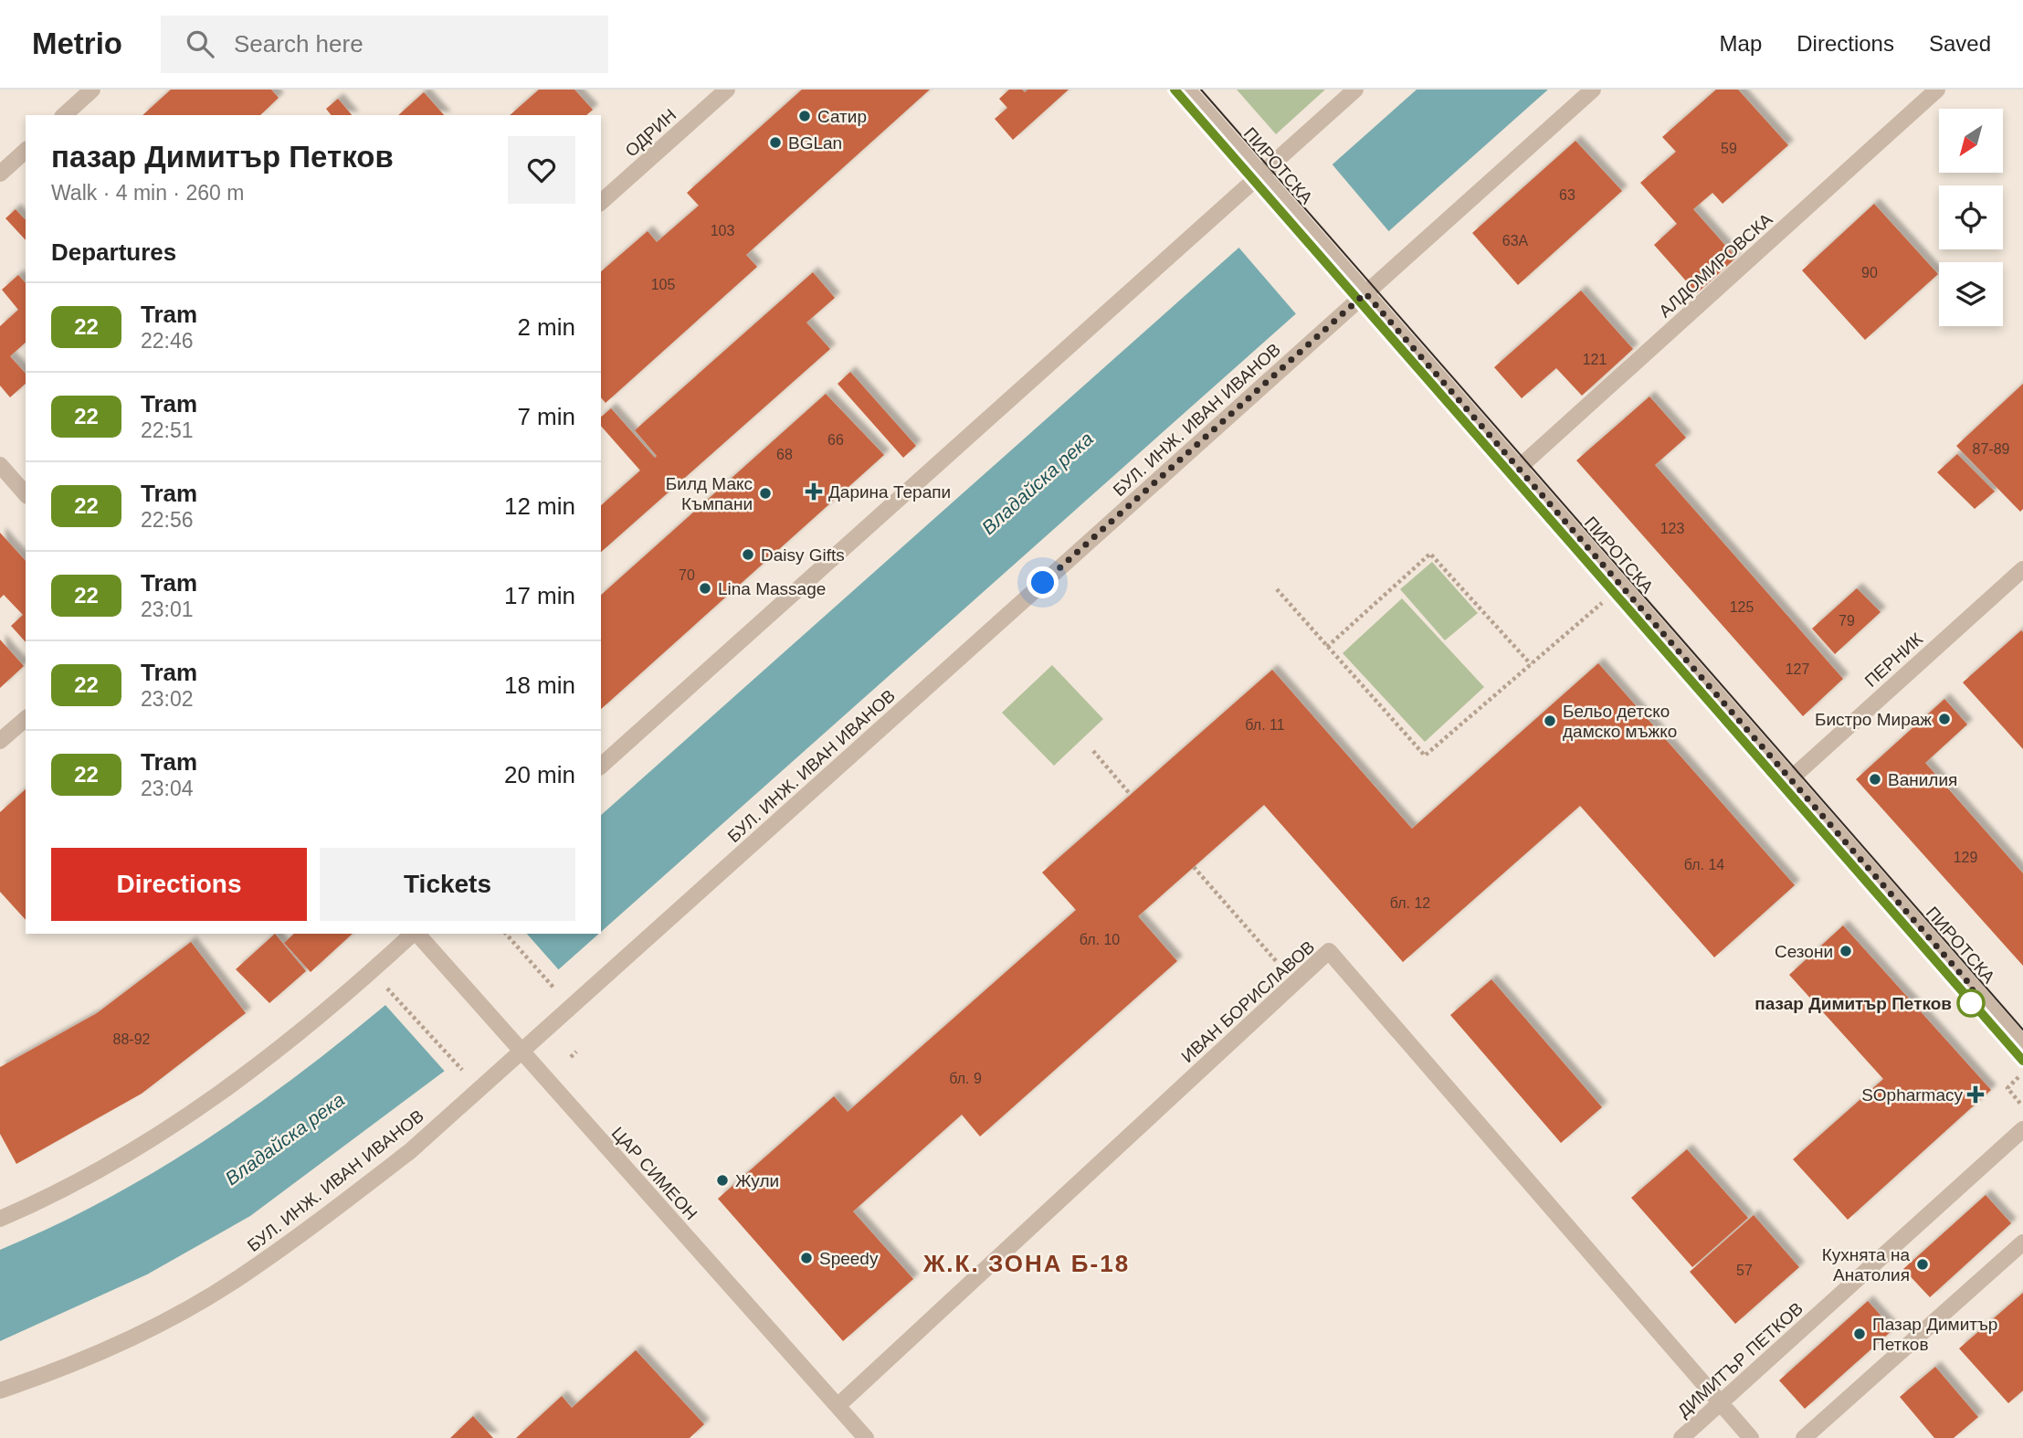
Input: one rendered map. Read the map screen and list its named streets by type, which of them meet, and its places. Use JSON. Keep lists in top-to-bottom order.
{
  "streets": {
    "street": [
      "ОДРИН",
      "ПИРОТСКА",
      "АЛДОМИРОВСКА",
      "БУЛ. ИНЖ. ИВАН ИВАНОВ",
      "ПЕРНИК",
      "ИВАН БОРИСЛАВОВ",
      "ЦАР СИМЕОН",
      "ДИМИТЪР ПЕТКОВ"
    ]
  },
  "crossings": [
    ["ПИРОТСКА", "АЛДОМИРОВСКА"],
    ["ПИРОТСКА", "БУЛ. ИНЖ. ИВАН ИВАНОВ"],
    ["ПИРОТСКА", "ПЕРНИК"],
    ["БУЛ. ИНЖ. ИВАН ИВАНОВ", "ЦАР СИМЕОН"],
    ["ИВАН БОРИСЛАВОВ", "ЦАР СИМЕОН"],
    ["ИВАН БОРИСЛАВОВ", "ДИМИТЪР ПЕТКОВ"]
  ],
  "districts": ["Ж.К. ЗОНА Б-18"],
  "water": ["Владайска река"],
  "places": {
    "other": [
      "Сатир",
      "BGLan",
      "Билд Макс Къмпани",
      "Daisy Gifts",
      "Lina Massage",
      "Бистро Мираж",
      "Бельо детско дамско мъжко",
      "Ванилия",
      "Сезони",
      "пазар Димитър Петков",
      "Жули",
      "Speedy",
      "Кухнята на Анатолия",
      "Пазар Димитър Петков"
    ],
    "health": ["Дарина Терапи", "SOpharmacy"]
  },
  "lines": ["tram line 22"],
  "house_numbers": [
    "59",
    "63",
    "103",
    "63A",
    "90",
    "105",
    "121",
    "66",
    "87-89",
    "68",
    "123",
    "70",
    "125",
    "79",
    "127",
    "бл. 11",
    "129",
    "бл. 14",
    "бл. 12",
    "бл. 10",
    "88-92",
    "бл. 9",
    "57"
  ],
  "north": "bottom left",
  "page": {
    "header": "Metrio",
    "search": "Search here",
    "nav": ["Map", "Directions", "Saved"],
    "heading": [
      ["пазар Димитър Петков", "Walk · 4 min · 260 m"],
      "Departures"
    ],
    "list": [
      {
        "mark": "22",
        "name": "Tram",
        "note": "22:46",
        "value": "2 min"
      },
      {
        "mark": "22",
        "name": "Tram",
        "note": "22:51",
        "value": "7 min"
      },
      {
        "mark": "22",
        "name": "Tram",
        "note": "22:56",
        "value": "12 min"
      },
      {
        "mark": "22",
        "name": "Tram",
        "note": "23:01",
        "value": "17 min"
      },
      {
        "mark": "22",
        "name": "Tram",
        "note": "23:02",
        "value": "18 min"
      },
      {
        "mark": "22",
        "name": "Tram",
        "note": "23:04",
        "value": "20 min"
      }
    ],
    "buttons": ["Directions", "Tickets"]
  }
}
